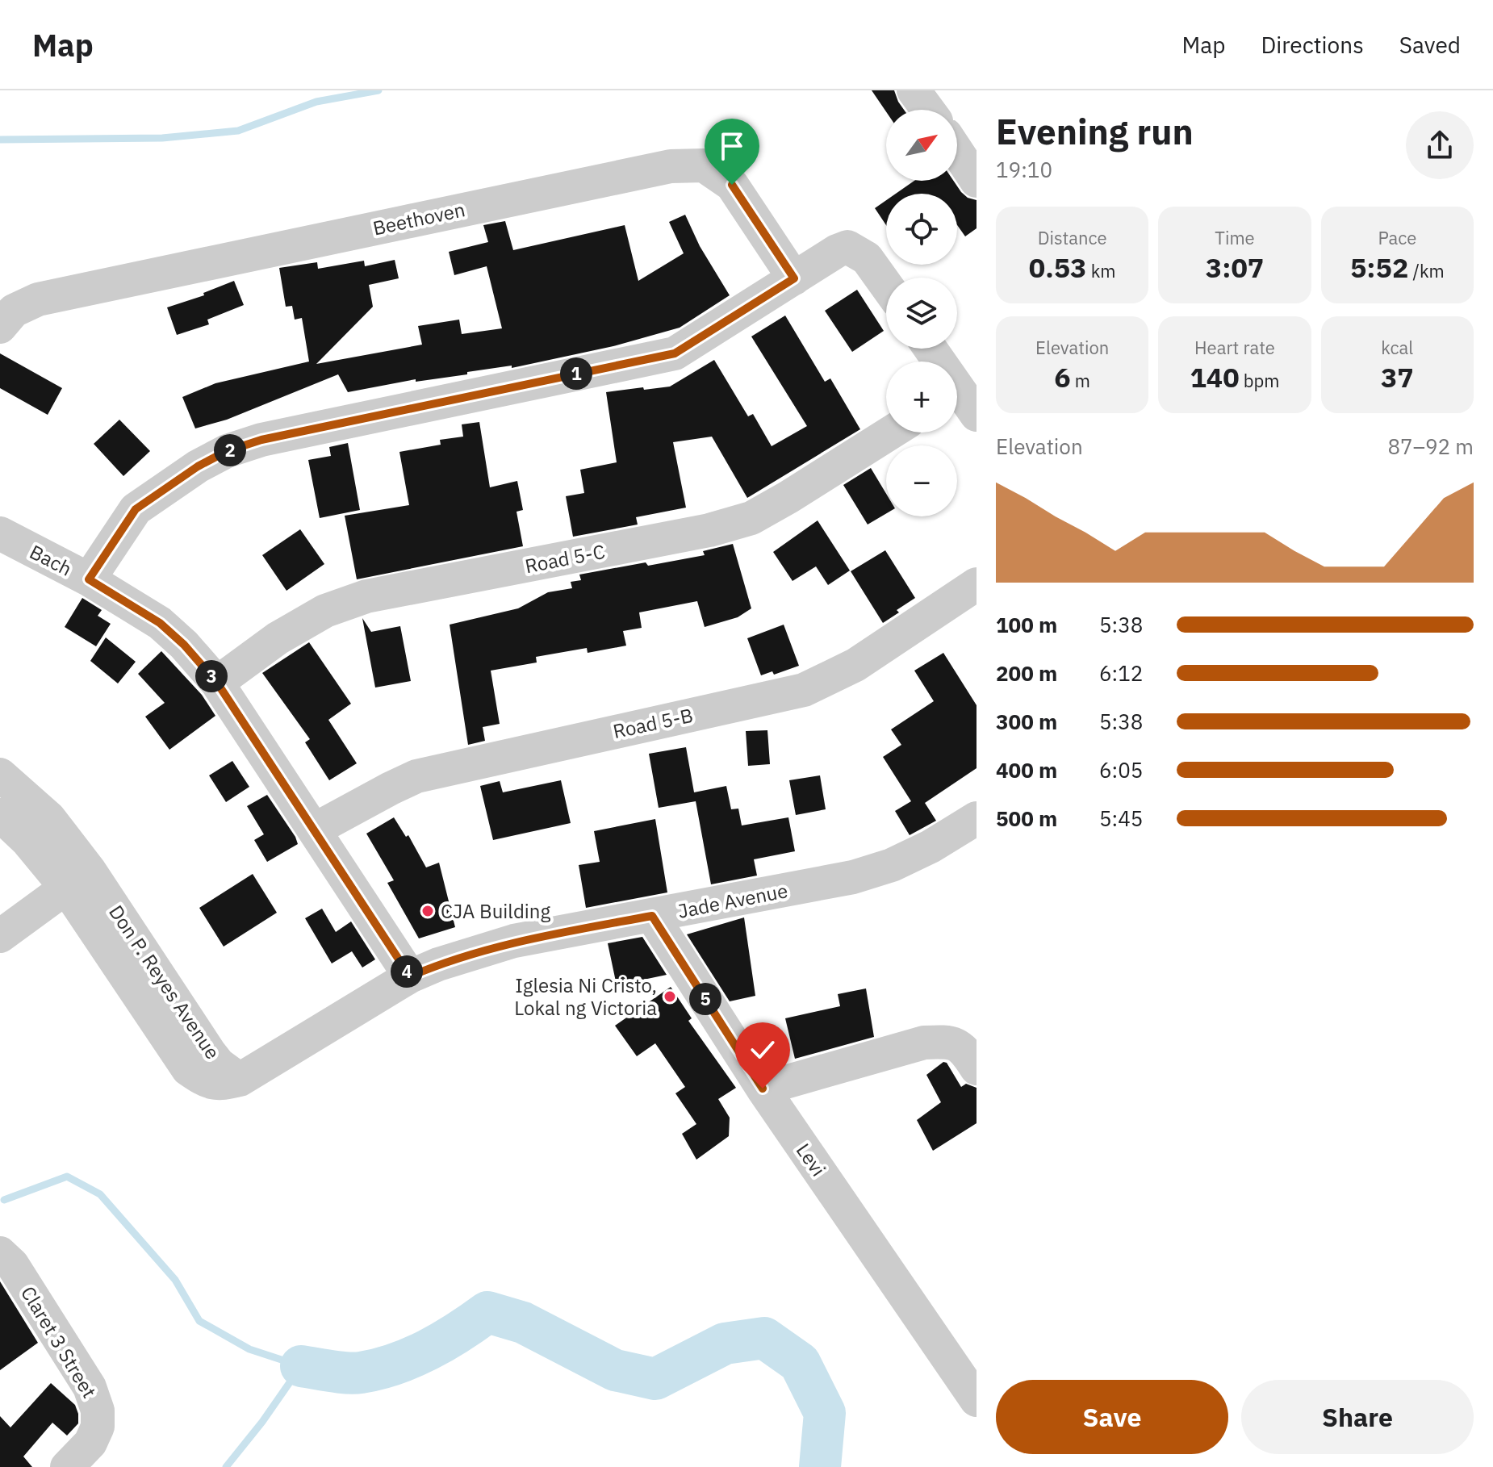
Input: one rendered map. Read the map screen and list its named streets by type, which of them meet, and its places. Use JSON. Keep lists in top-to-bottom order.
{
  "streets": {
    "street": [
      "Beethoven",
      "Road 5-C",
      "Bach",
      "Road 5-B",
      "Jade Avenue",
      "Don P. Reyes Avenue",
      "Levi",
      "Claret 3 Street"
    ]
  },
  "crossings": [
    ["Road 5-C", "Bach"],
    ["Bach", "Road 5-B"],
    ["Bach", "Jade Avenue"],
    ["Jade Avenue", "Don P. Reyes Avenue"],
    ["Jade Avenue", "Levi"]
  ],
  "places": ["CJA Building", "Iglesia Ni Cristo, Lokal ng Victoria"],
  "north": "top right",
  "page": {
    "header": "Map",
    "nav": ["Map", "Directions", "Saved"],
    "heading": ["Evening run", "19:10"],
    "map_buttons": ["+", "−"],
    "stats": [
      ["Distance", "0.53 km"],
      ["Time", "3:07"],
      ["Pace", "5:52 /km"],
      ["Elevation", "6 m"],
      ["Heart rate", "140 bpm"],
      ["kcal", "37"]
    ],
    "pins": [
      "1",
      "2",
      "3",
      "4",
      "5"
    ],
    "chart": ["Elevation", "87–92 m"],
    "list": [
      {
        "name": "100 m",
        "note": "5:38"
      },
      {
        "name": "200 m",
        "note": "6:12"
      },
      {
        "name": "300 m",
        "note": "5:38"
      },
      {
        "name": "400 m",
        "note": "6:05"
      },
      {
        "name": "500 m",
        "note": "5:45"
      }
    ],
    "buttons": ["Save", "Share"]
  }
}
